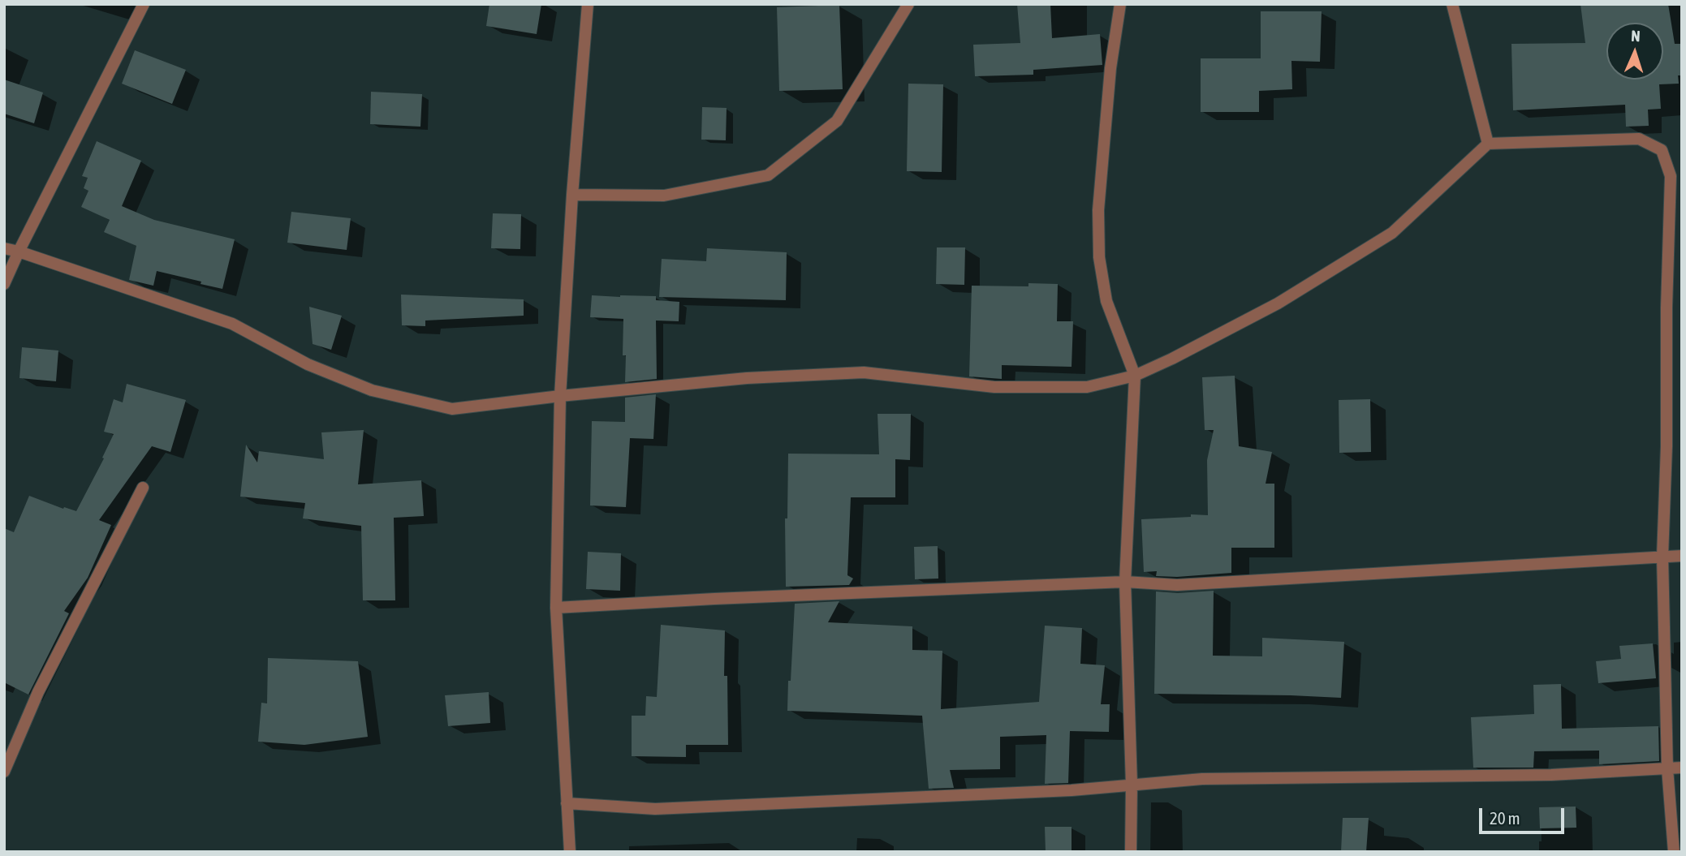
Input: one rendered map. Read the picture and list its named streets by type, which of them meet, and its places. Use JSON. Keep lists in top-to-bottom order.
{
  "scale_bar": "20 m",
  "north": "top"
}
